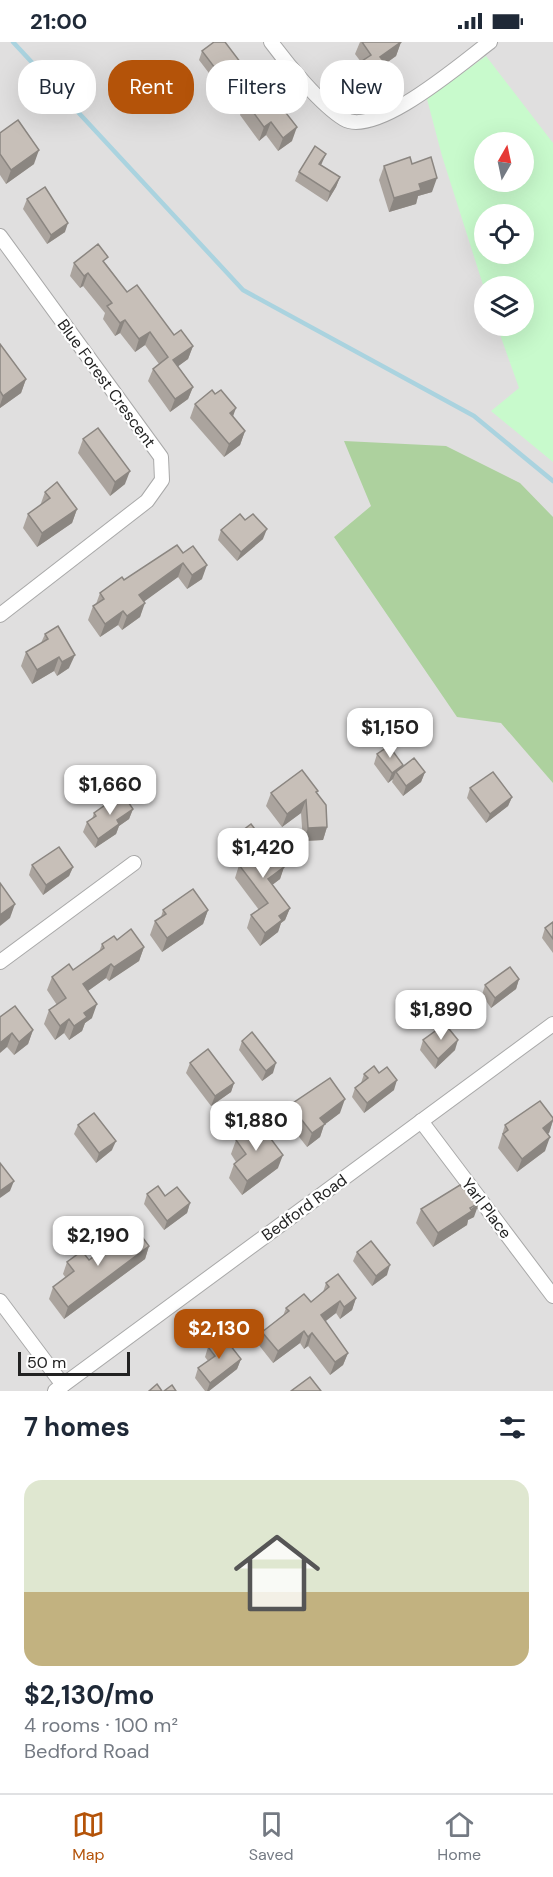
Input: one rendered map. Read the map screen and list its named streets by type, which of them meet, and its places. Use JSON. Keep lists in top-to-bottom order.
{
  "streets": {
    "street": ["Blue Forest Crescent", "Bedford Road", "Yarl Place"]
  },
  "crossings": [
    ["Bedford Road", "Yarl Place"]
  ],
  "scale_bar": "50 m",
  "north": "top",
  "page": {
    "status": "21:00",
    "chip": [
      "Buy",
      "Rent",
      "Filters",
      "New"
    ],
    "price": [
      "$1,150",
      "$1,660",
      "$1,420",
      "$1,890",
      "$1,880",
      "$2,190",
      "$2,130"
    ],
    "scale": "50 m",
    "heading": "7 homes",
    "list": [
      {
        "name": "$2,130/mo",
        "note": "4 rooms · 100 m² · Bedford Road"
      }
    ],
    "tabs": ["Map", "Saved", "Home"]
  }
}
